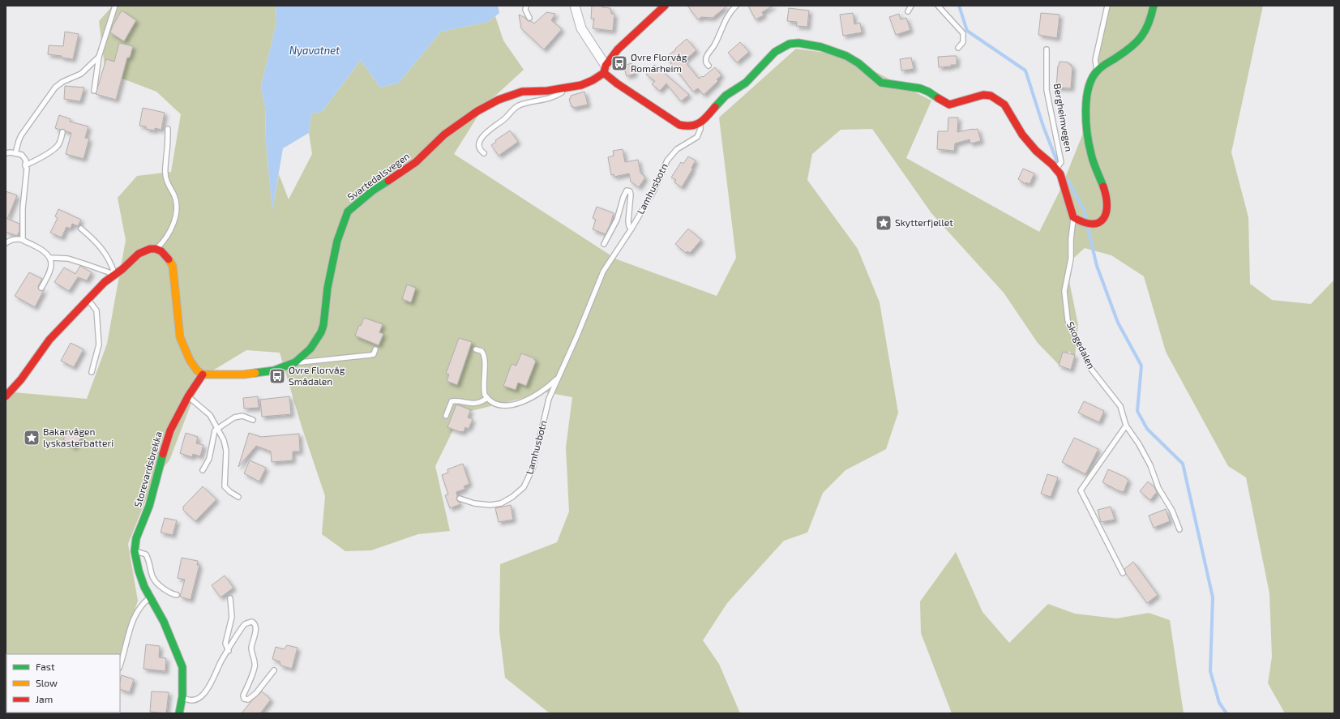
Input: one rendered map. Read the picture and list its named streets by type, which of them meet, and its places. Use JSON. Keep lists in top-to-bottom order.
{
  "streets": {
    "street": ["Svartedalsvegen", "Storevardsbrekka"],
    "lane": ["Bergheimvegen", "Lamhusbotn", "Skogedalen"]
  },
  "crossings": [
    ["Svartedalsvegen", "Storevardsbrekka"]
  ],
  "water": ["Nyavatnet"],
  "places": {
    "bus stop": ["Øvre Florvåg Romarheim", "Øvre Florvåg Smådalen"],
    "place": ["Skytterfjellet", "Bakarvågen lyskasterbatteri"]
  },
  "legend": ["Fast", "Slow", "Jam"]
}
